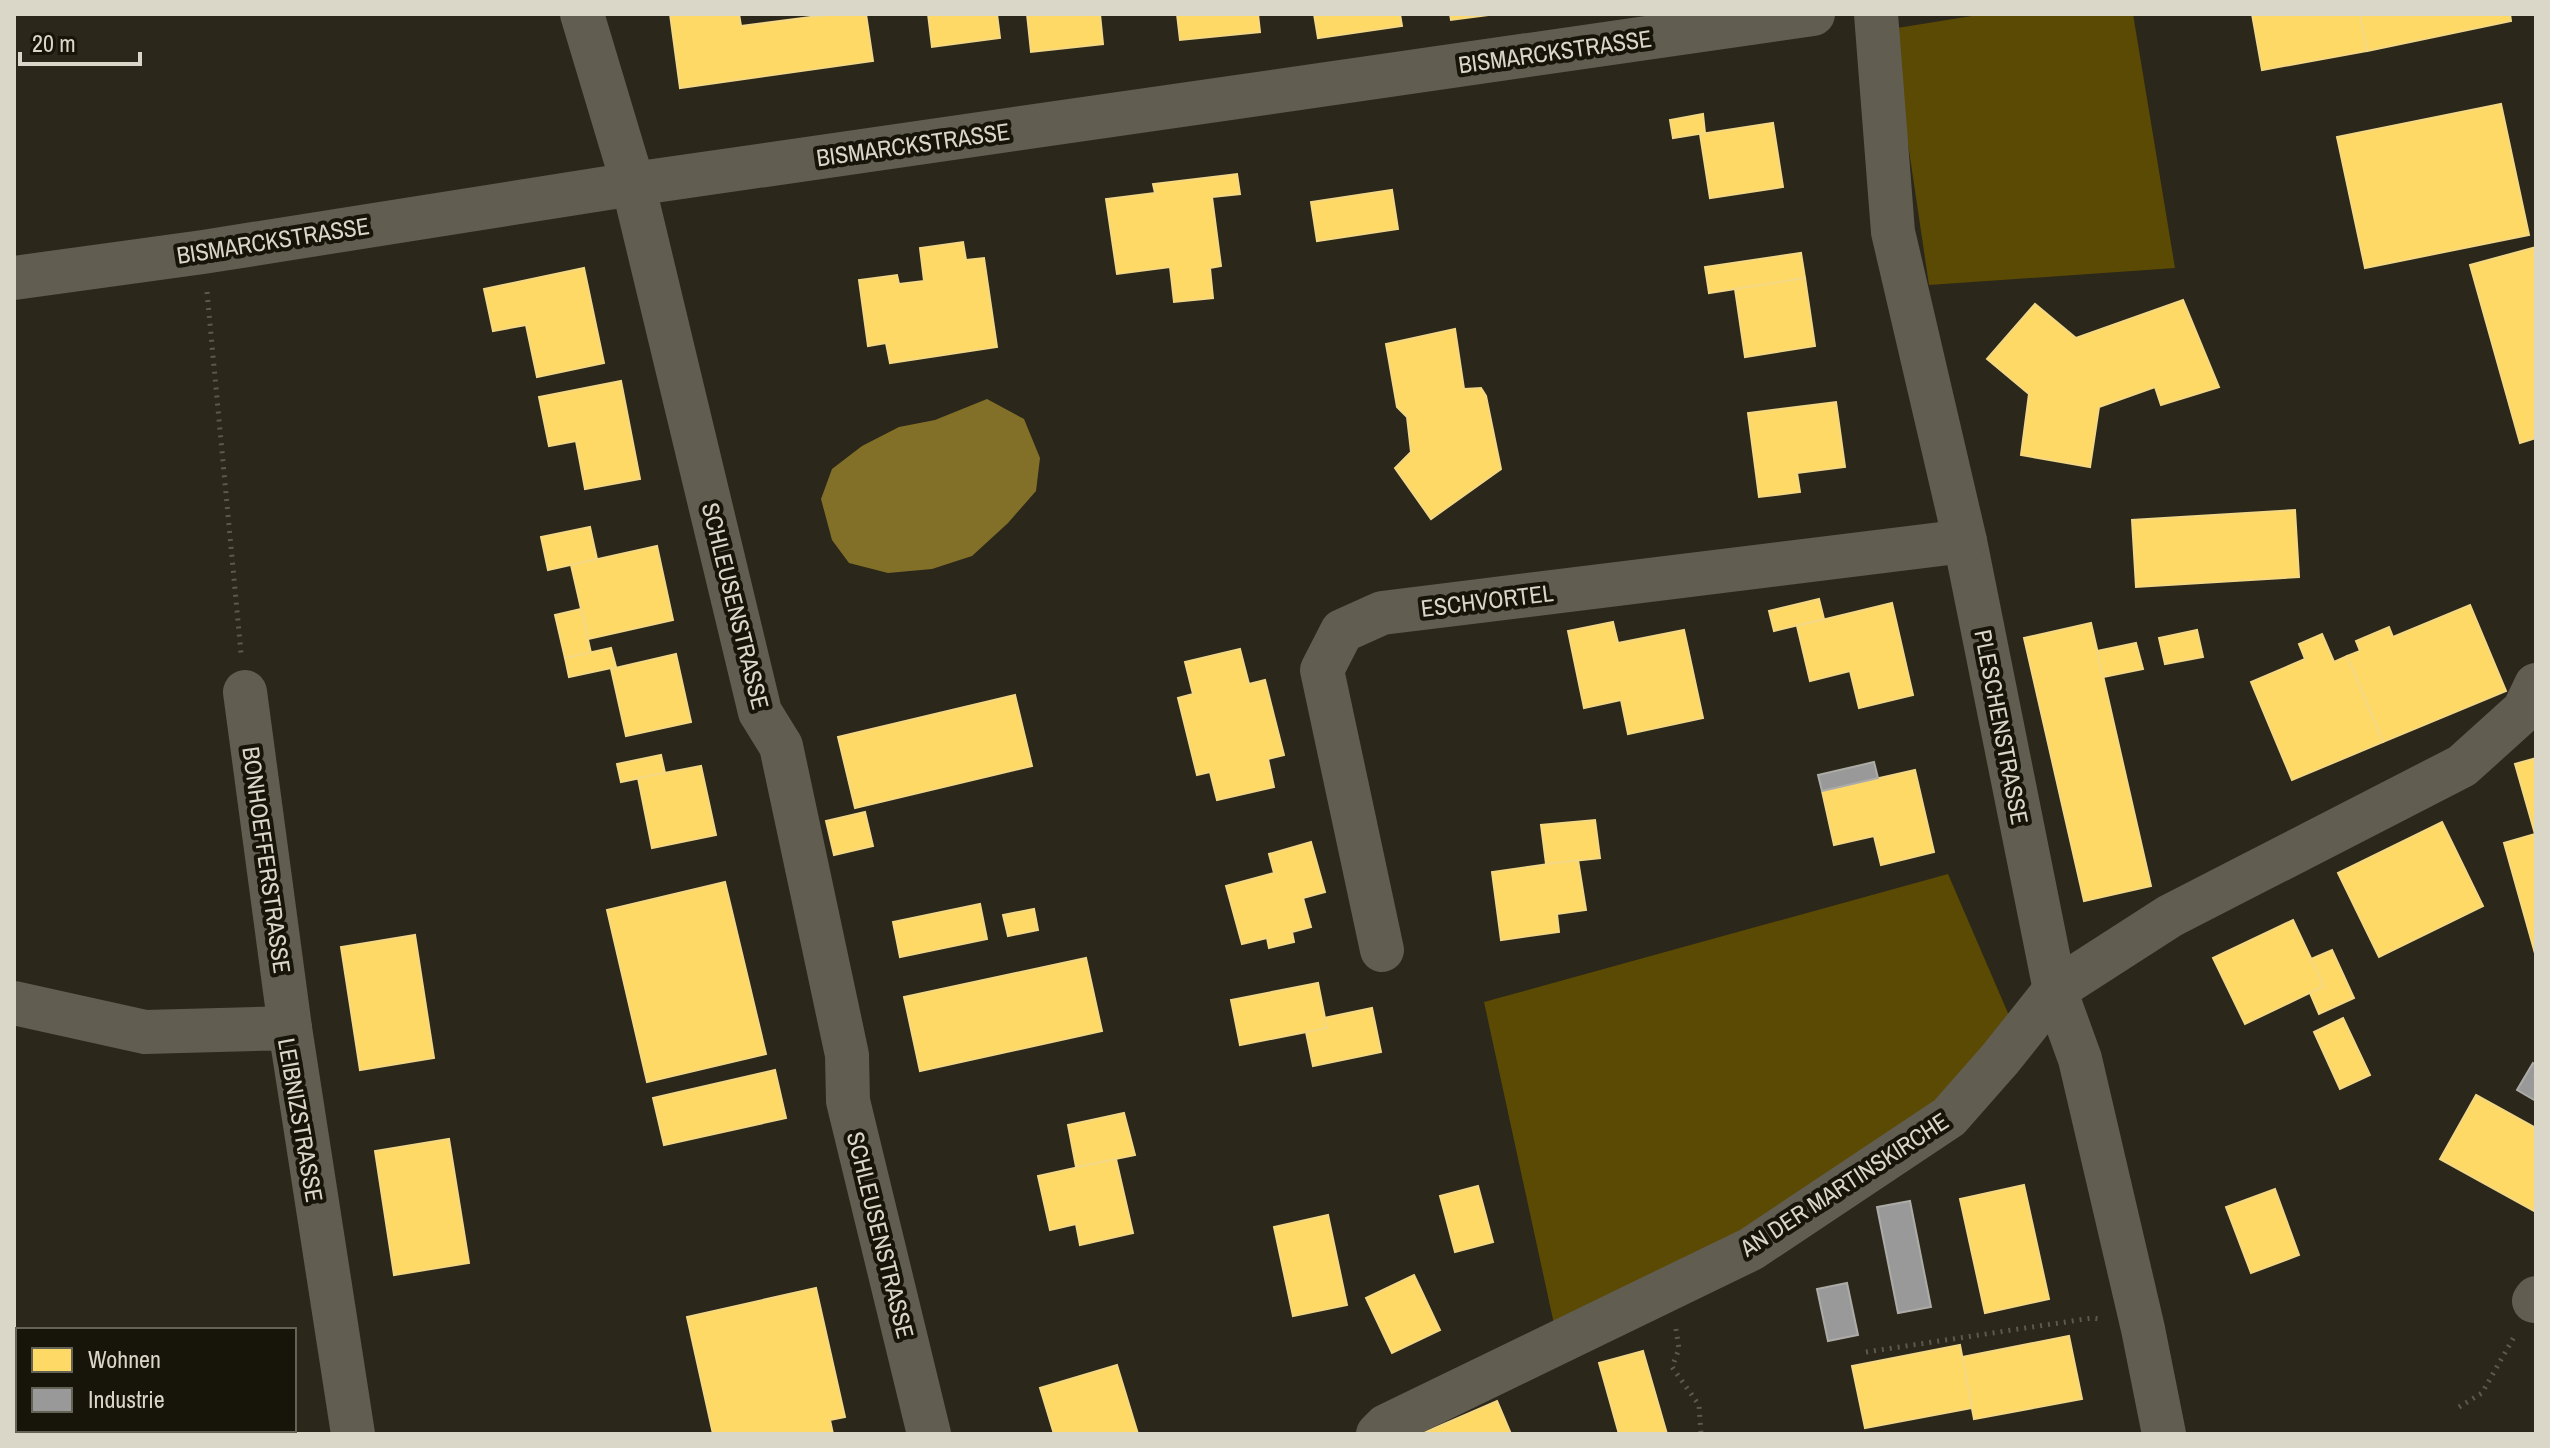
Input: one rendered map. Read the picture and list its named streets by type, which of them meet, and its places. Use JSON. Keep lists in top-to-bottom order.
{
  "streets": {
    "street": [
      "BISMARCKSTRASSE",
      "ESCHVORTEL",
      "SCHLEUSENSTRASSE",
      "PLESCHENSTRASSE",
      "BONHOEFFERSTRASSE",
      "LEIBNIZSTRASSE",
      "AN DER MARTINSKIRCHE"
    ]
  },
  "crossings": [
    ["BISMARCKSTRASSE", "SCHLEUSENSTRASSE"],
    ["ESCHVORTEL", "PLESCHENSTRASSE"],
    ["PLESCHENSTRASSE", "AN DER MARTINSKIRCHE"],
    ["BONHOEFFERSTRASSE", "LEIBNIZSTRASSE"]
  ],
  "legend": ["Wohnen", "Industrie"],
  "scale_bar": "20 m"
}
